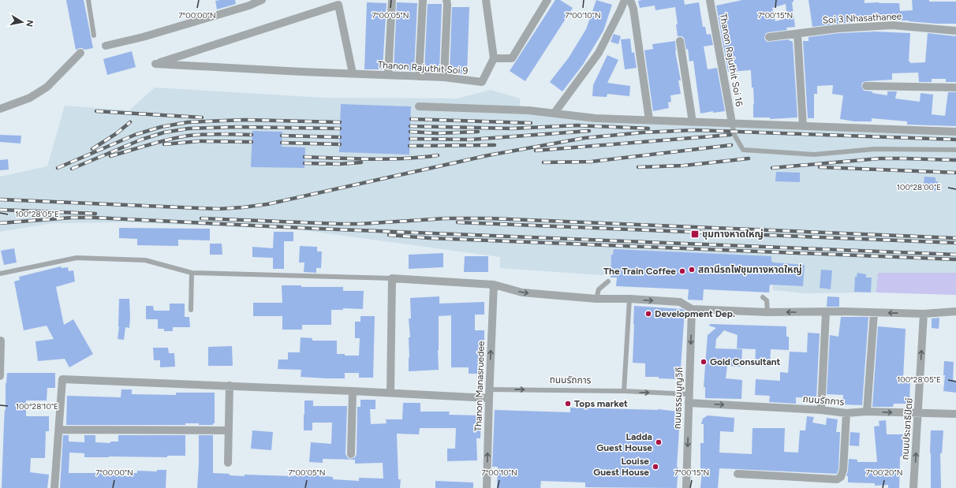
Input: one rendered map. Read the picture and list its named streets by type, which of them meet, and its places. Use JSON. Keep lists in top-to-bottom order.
{
  "streets": {
    "street": [
      "Soi 3 Nhasathanee",
      "Thanon Rajuthit Soi 16",
      "Thanon Rajuthit Soi 9",
      "ถนนรัถการ",
      "Thanon Manasruedee",
      "ถนนธรรมนูญวิถี",
      "ถนนประชาธิปัตย์"
    ]
  },
  "crossings": [
    ["ถนนรัถการ", "Thanon Manasruedee"],
    ["ถนนรัถการ", "ถนนธรรมนูญวิถี"],
    ["ถนนรัถการ", "ถนนประชาธิปัตย์"]
  ],
  "one_way": ["ถนนรัถการ", "Thanon Manasruedee", "ถนนธรรมนูญวิถี"],
  "places": {
    "transit": ["ชุมทางหาดใหญ่"],
    "other": [
      "สถานีรถไฟชุมทางหาดใหญ่",
      "The Train Coffee",
      "Development Dep.",
      "Gold Consultant",
      "Tops market",
      "Ladda Guest House",
      "Louise Guest House"
    ]
  },
  "north": "right",
  "coordinates": [
    "7°00'00\"N",
    "7°00'05\"N",
    "7°00'10\"N",
    "7°00'15\"N",
    "100°28'00\"E",
    "100°28'05\"E",
    "100°28'10\"E",
    "7°00'20\"N"
  ]
}
